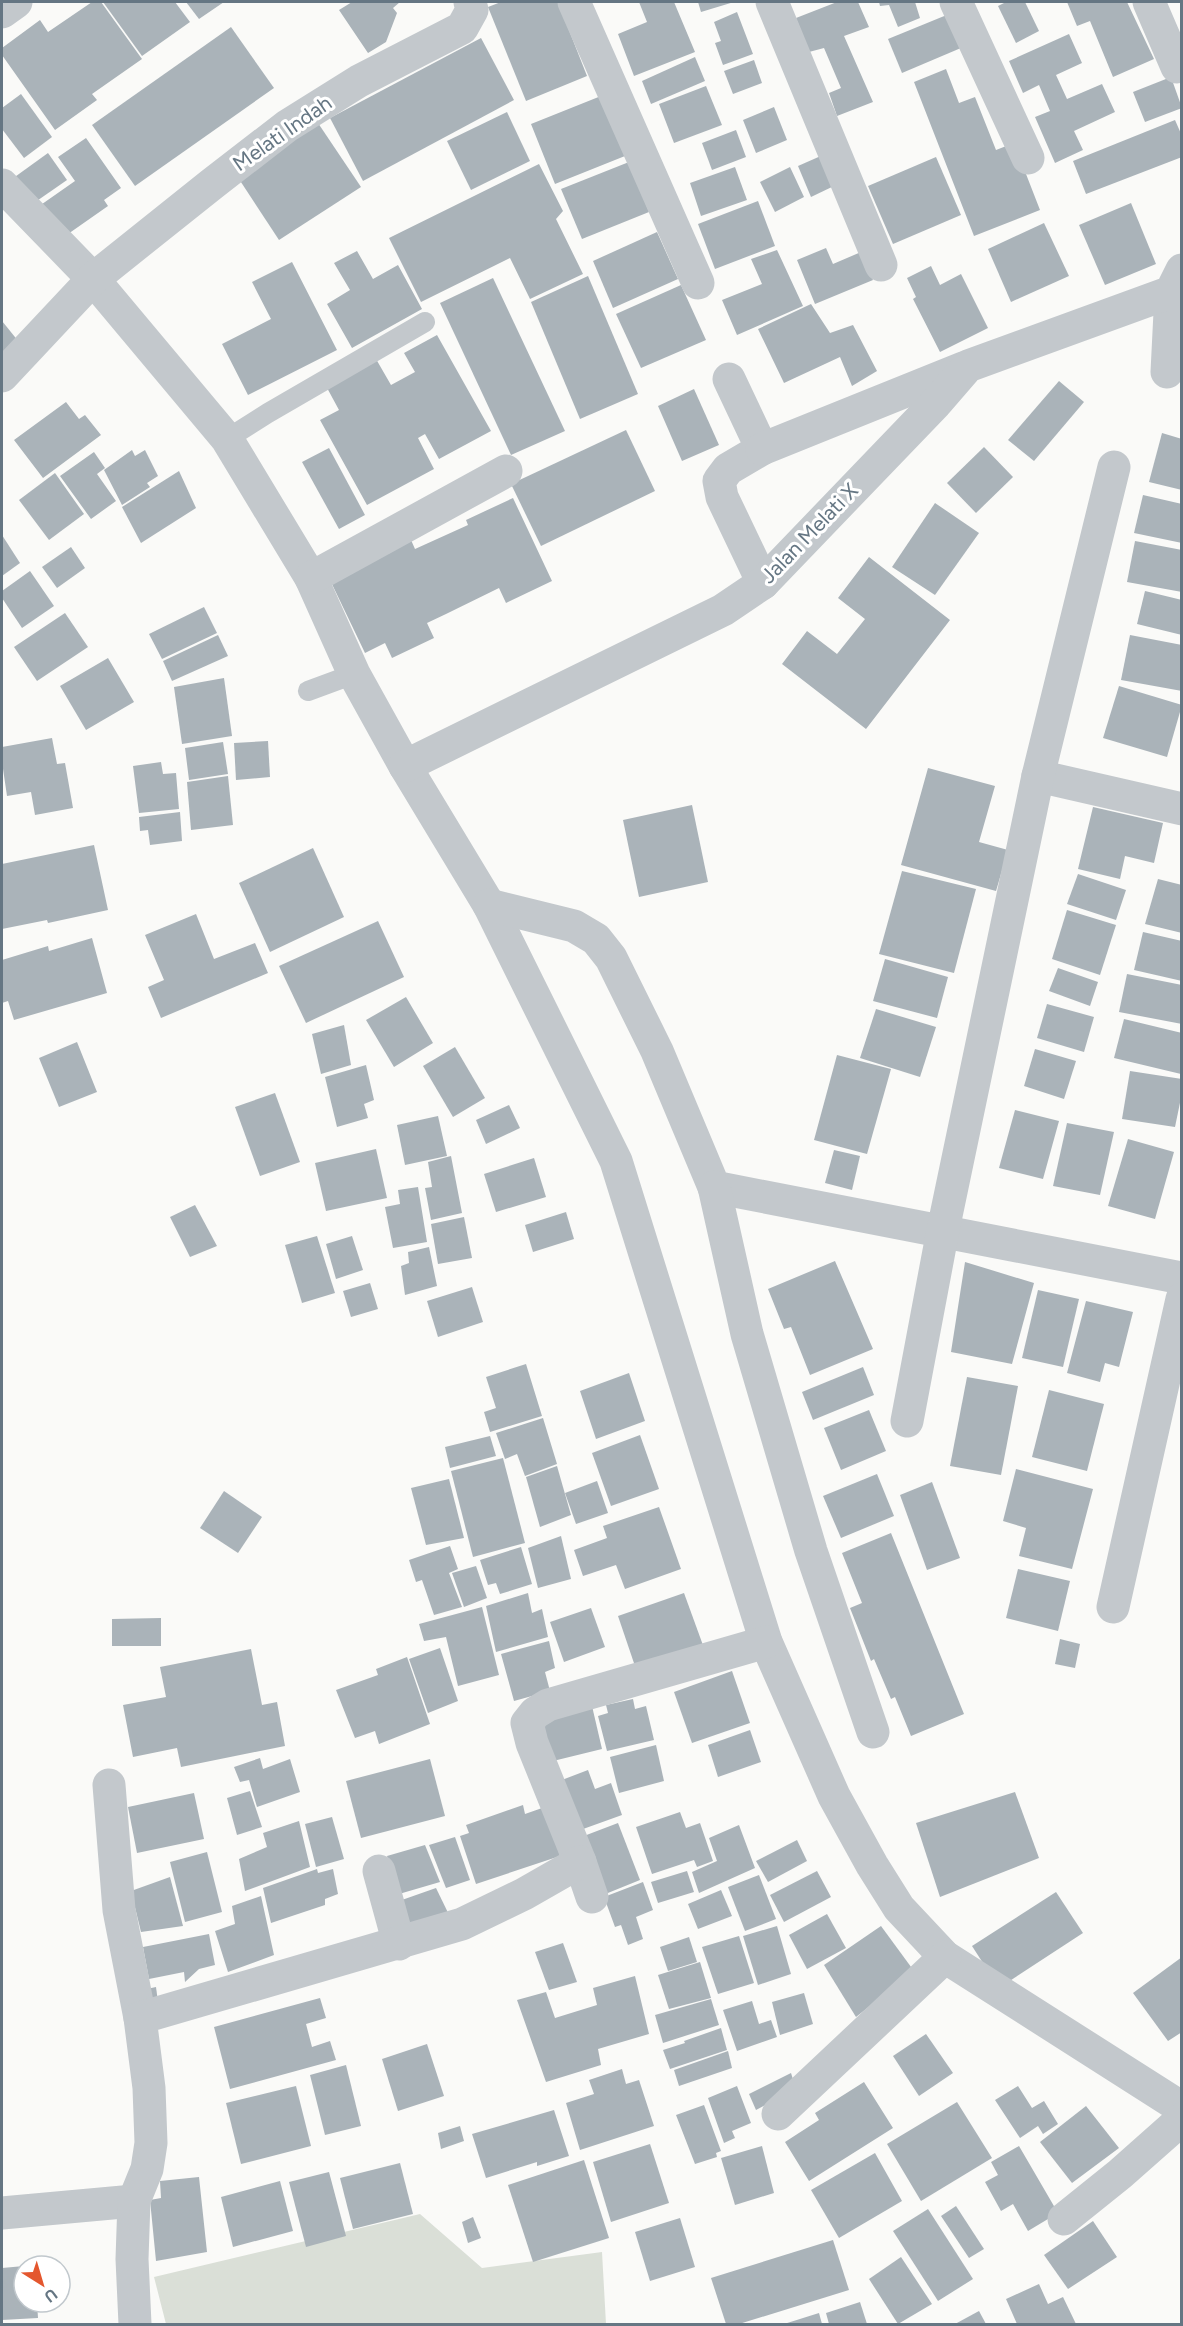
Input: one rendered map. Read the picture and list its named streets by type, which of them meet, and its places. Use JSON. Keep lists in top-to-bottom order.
{
  "streets": {
    "street": ["Melati Indah", "Jalan Melati X"]
  },
  "north": "bottom right"
}
